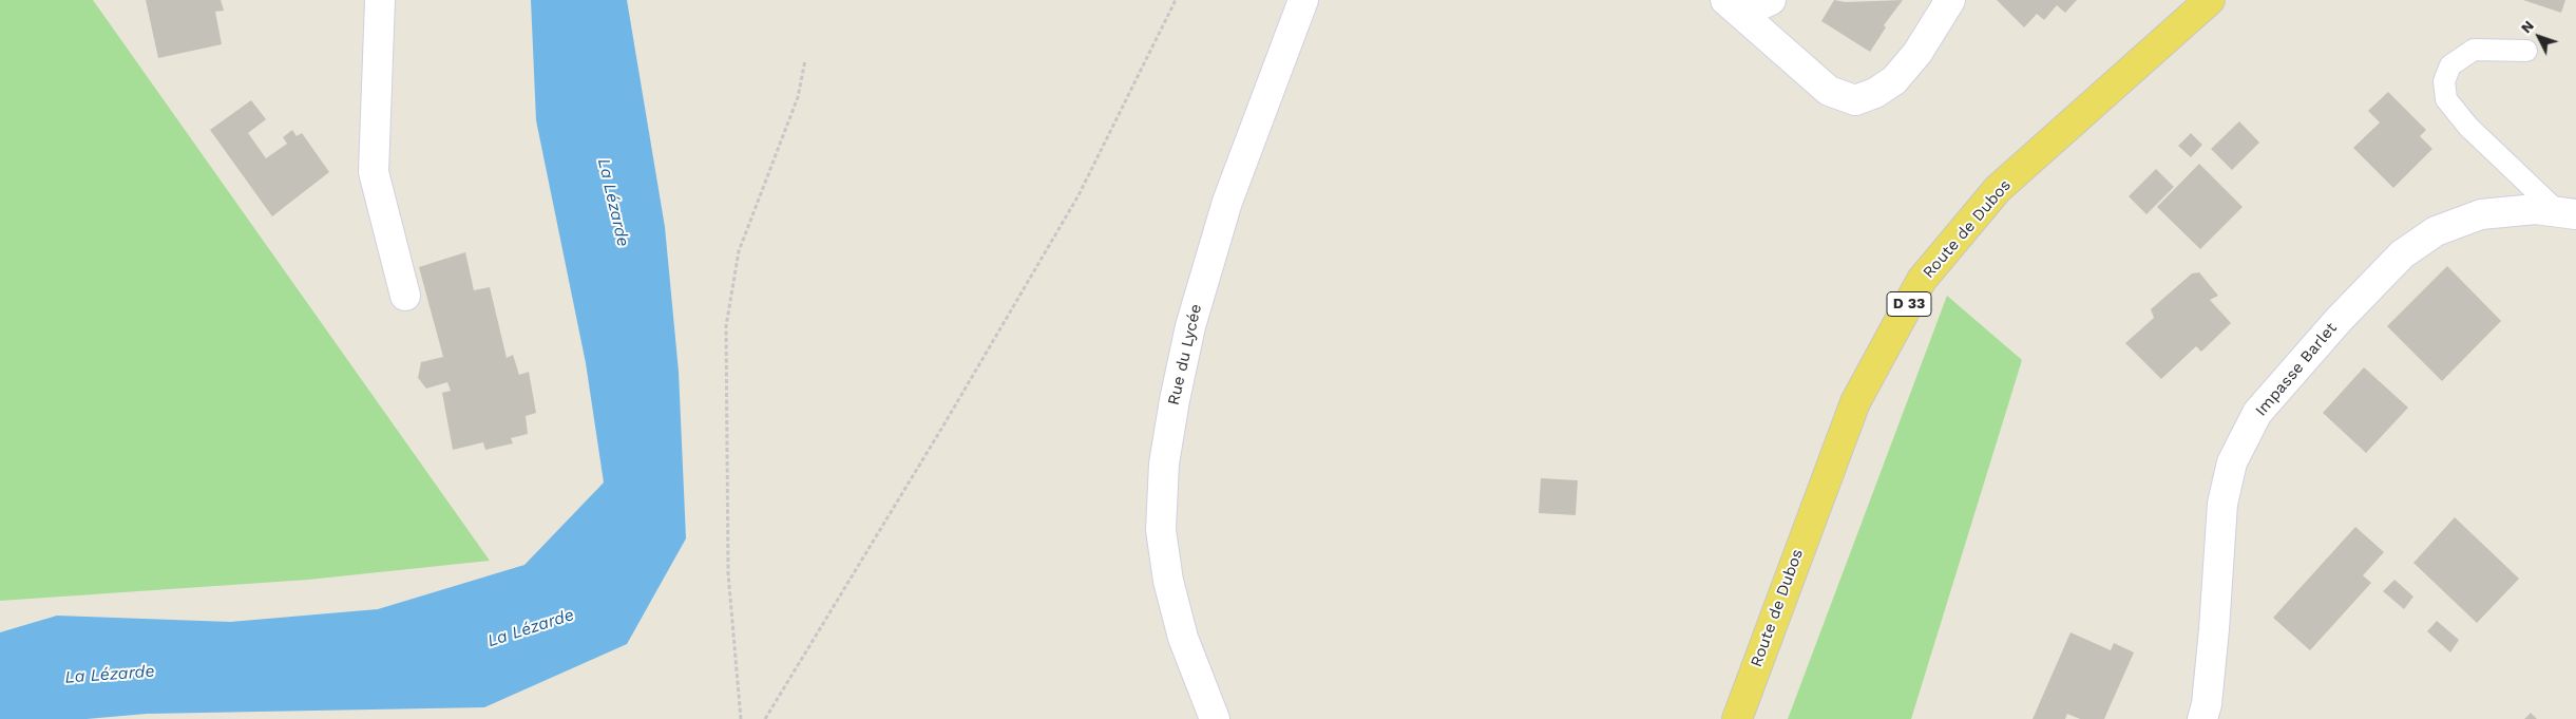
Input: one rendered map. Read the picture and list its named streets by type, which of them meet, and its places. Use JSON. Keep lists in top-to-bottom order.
{
  "streets": {
    "main road": ["Route de Dubos", "D 33"],
    "street": ["Rue du Lycée", "Impasse Barlet"]
  },
  "water": ["La Lézarde"],
  "north": "top left"
}
